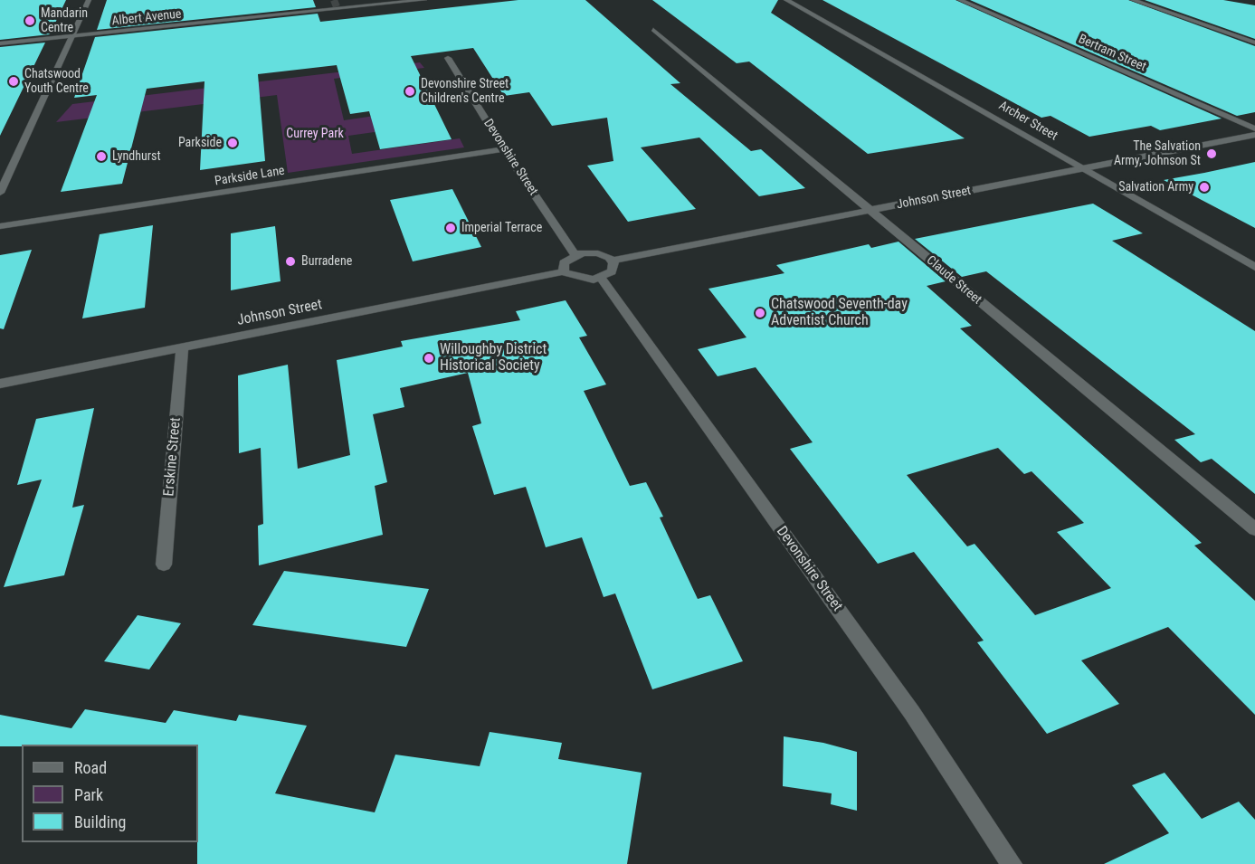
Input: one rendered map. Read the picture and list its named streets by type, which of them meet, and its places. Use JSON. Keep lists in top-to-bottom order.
{
  "streets": {
    "street": [
      "Albert Avenue",
      "Bertram Street",
      "Archer Street",
      "Devonshire Street",
      "Parkside Lane",
      "Johnson Street",
      "Claude Street",
      "Erskine Street"
    ]
  },
  "crossings": [
    ["Archer Street", "Johnson Street"],
    ["Devonshire Street", "Parkside Lane"],
    ["Johnson Street", "Claude Street"],
    ["Johnson Street", "Erskine Street"]
  ],
  "parks": ["Currey Park"],
  "places": [
    "Mandarin Centre",
    "Chatswood Youth Centre",
    "Devonshire Street Children's Centre",
    "Parkside",
    "The Salvation Army, Johnson St",
    "Lyndhurst",
    "Salvation Army",
    "Imperial Terrace",
    "Burradene",
    "Chatswood Seventh-day Adventist Church",
    "Willoughby District Historical Society"
  ],
  "legend": ["Road", "Park", "Building"]
}
